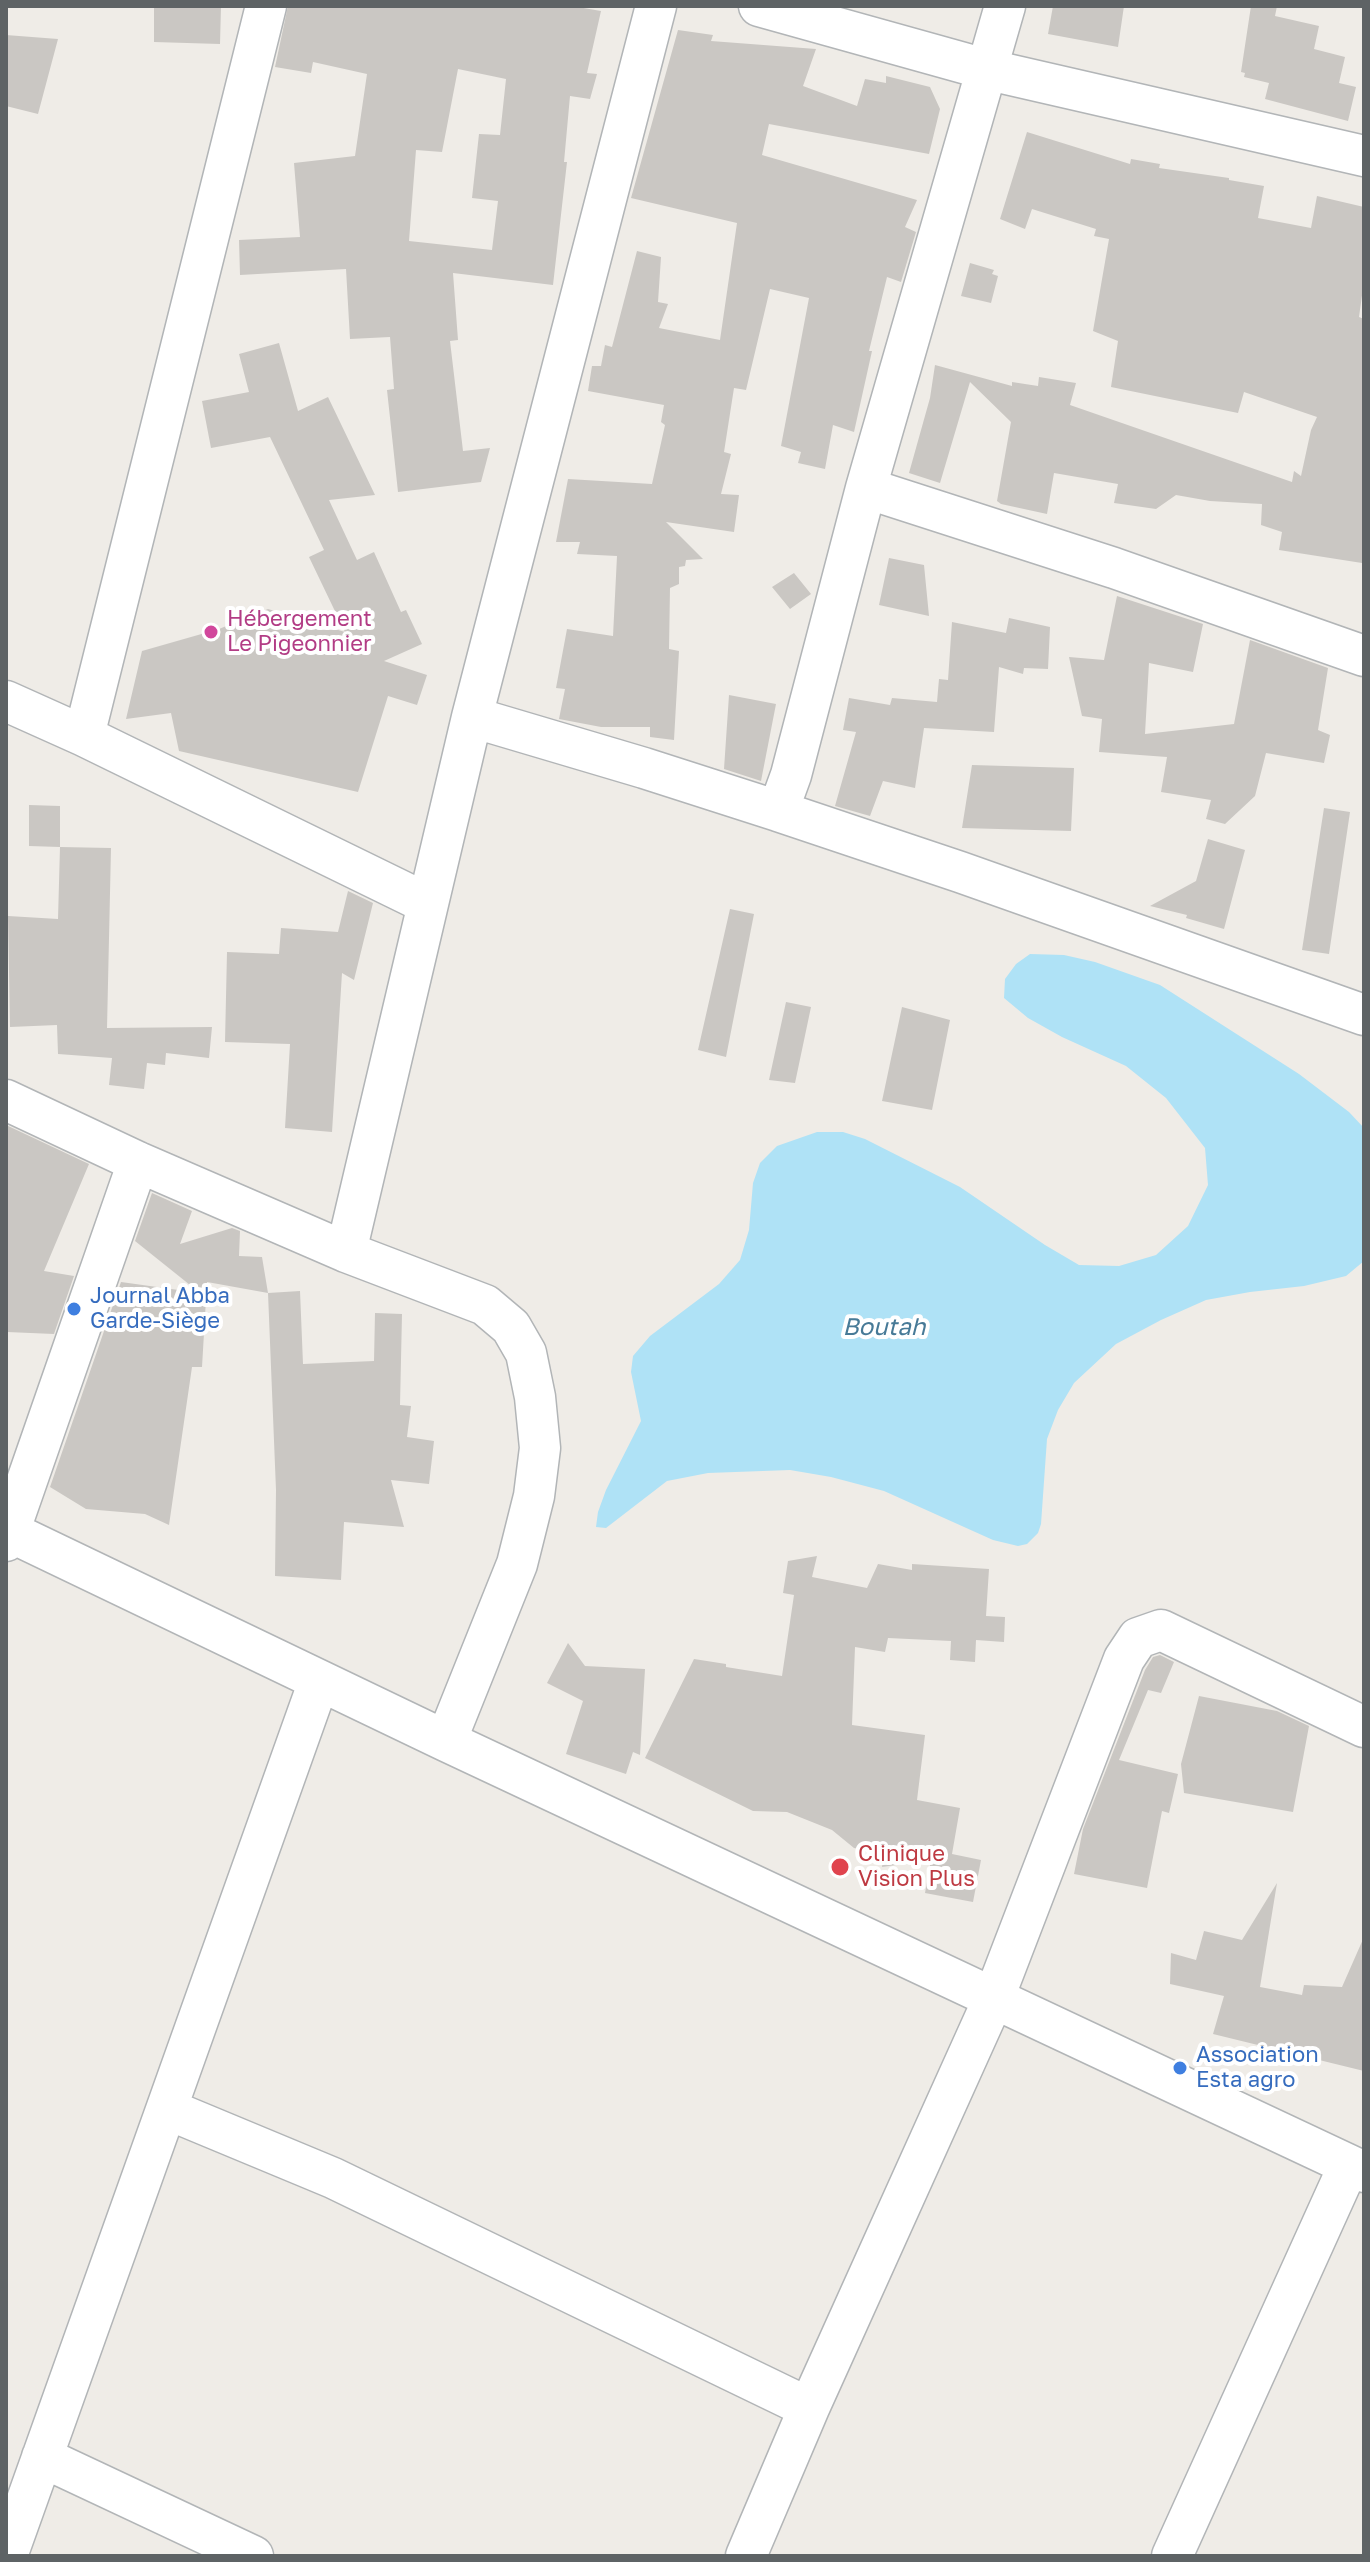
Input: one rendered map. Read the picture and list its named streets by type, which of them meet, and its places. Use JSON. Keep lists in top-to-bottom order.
{
  "water": ["Boutah"],
  "places": [
    "Hébergement Le Pigeonnier",
    "Journal Abba Garde-Siège",
    "Clinique Vision Plus",
    "Association Esta agro"
  ]
}
